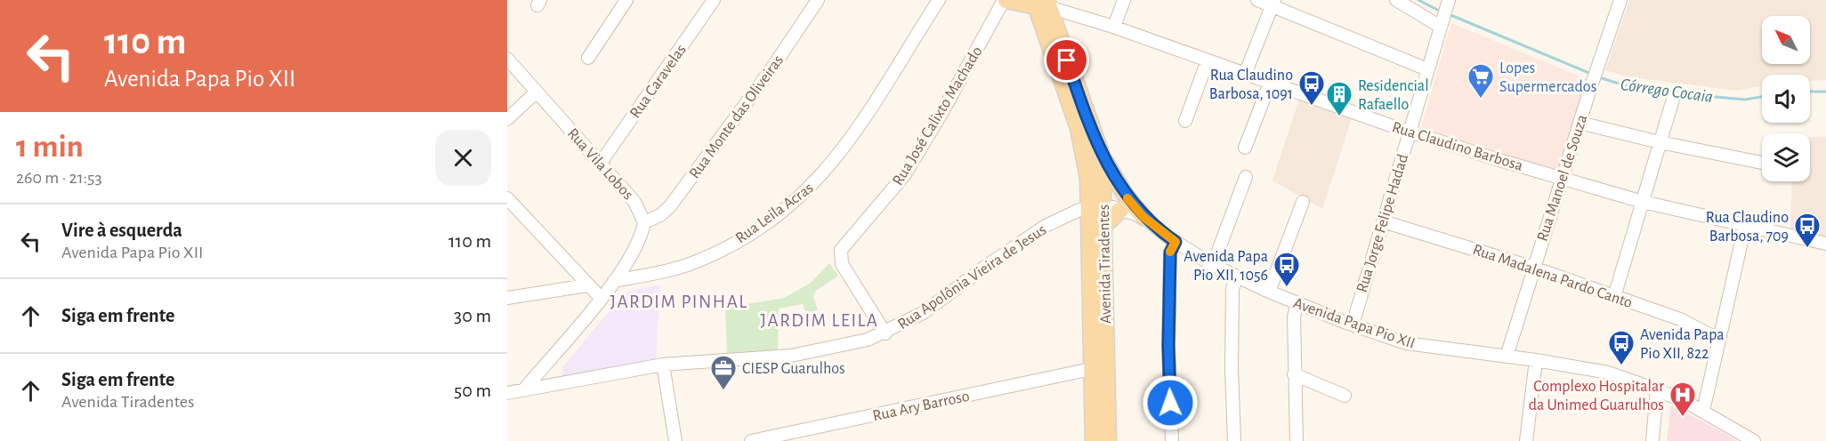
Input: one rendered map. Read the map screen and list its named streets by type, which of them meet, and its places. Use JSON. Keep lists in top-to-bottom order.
{
  "streets": {
    "main road": ["Avenida Tiradentes"],
    "street": [
      "Rua Caravelas",
      "Rua José Calixto Machado",
      "Rua Monte das Oliveiras",
      "Rua Claudino Barbosa",
      "Rua Vila Lobos",
      "Rua Manoel de Souza",
      "Rua Leila Acras",
      "Rua Jorge Felipe Hadad",
      "Rua Madalena Pardo Canto",
      "Rua Apolônia Vieira de Jesus",
      "Avenida Papa Pio XII",
      "Rua Ary Barroso"
    ]
  },
  "crossings": [
    ["Rua Caravelas", "Rua Vila Lobos"],
    ["Rua José Calixto Machado", "Rua Apolônia Vieira de Jesus"],
    ["Rua Monte das Oliveiras", "Rua Vila Lobos"],
    ["Rua Claudino Barbosa", "Rua Manoel de Souza"],
    ["Rua Claudino Barbosa", "Rua Jorge Felipe Hadad"],
    ["Rua Claudino Barbosa", "Avenida Tiradentes"],
    ["Rua Manoel de Souza", "Rua Madalena Pardo Canto"],
    ["Rua Manoel de Souza", "Avenida Papa Pio XII"],
    ["Rua Jorge Felipe Hadad", "Rua Madalena Pardo Canto"],
    ["Rua Jorge Felipe Hadad", "Avenida Papa Pio XII"],
    ["Avenida Tiradentes", "Rua Apolônia Vieira de Jesus"],
    ["Avenida Tiradentes", "Avenida Papa Pio XII"],
    ["Avenida Tiradentes", "Rua Ary Barroso"],
    ["Rua Apolônia Vieira de Jesus", "Avenida Papa Pio XII"]
  ],
  "districts": ["JARDIM PINHAL", "JARDIM LEILA"],
  "water": ["Córrego Cocaia"],
  "places": {
    "supermarket": ["Lopes Supermercados"],
    "bus stop": [
      "Rua Claudino Barbosa, 1091",
      "Rua Claudino Barbosa, 709",
      "Avenida Papa Pio XII, 1056",
      "Avenida Papa Pio XII, 822"
    ],
    "building": ["Residencial Rafaello"],
    "office": ["CIESP Guarulhos"],
    "hospital": ["Complexo Hospitalar da Unimed Guarulhos"]
  },
  "north": "top left",
  "page": {
    "turn": ["110 m", "Avenida Papa Pio XII"],
    "heading": ["1 min", "260 m · 21:53"],
    "list": [
      {
        "name": "Vire à esquerda",
        "note": "Avenida Papa Pio XII",
        "value": "110 m"
      },
      {
        "name": "Siga em frente",
        "value": "30 m"
      },
      {
        "name": "Siga em frente",
        "note": "Avenida Tiradentes",
        "value": "50 m"
      }
    ]
  }
}
